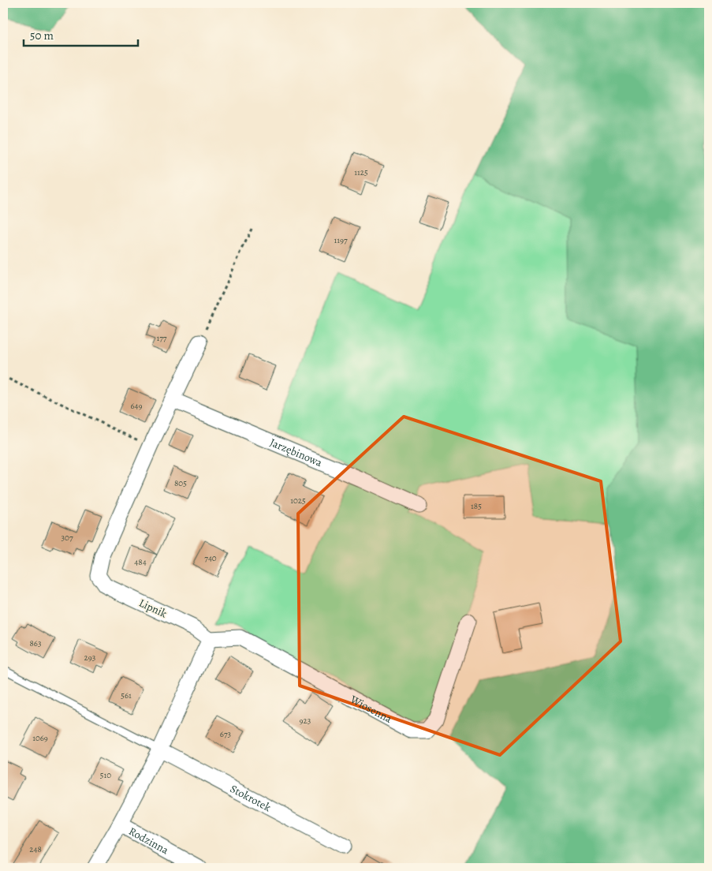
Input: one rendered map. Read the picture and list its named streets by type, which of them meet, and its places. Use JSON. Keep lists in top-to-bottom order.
{
  "streets": {
    "street": [
      "Jarzębinowa",
      "Lipnik",
      "Wiosenna",
      "Stokrotek",
      "Rodzinna"
    ]
  },
  "crossings": [
    ["Jarzębinowa", "Lipnik"],
    ["Lipnik", "Wiosenna"]
  ],
  "house_numbers": [
    "1125",
    "1197",
    "177",
    "649",
    "805",
    "1025",
    "185",
    "307",
    "740",
    "484",
    "863",
    "293",
    "561",
    "923",
    "673",
    "1069",
    "510",
    "248"
  ],
  "scale_bar": "50 m"
}
